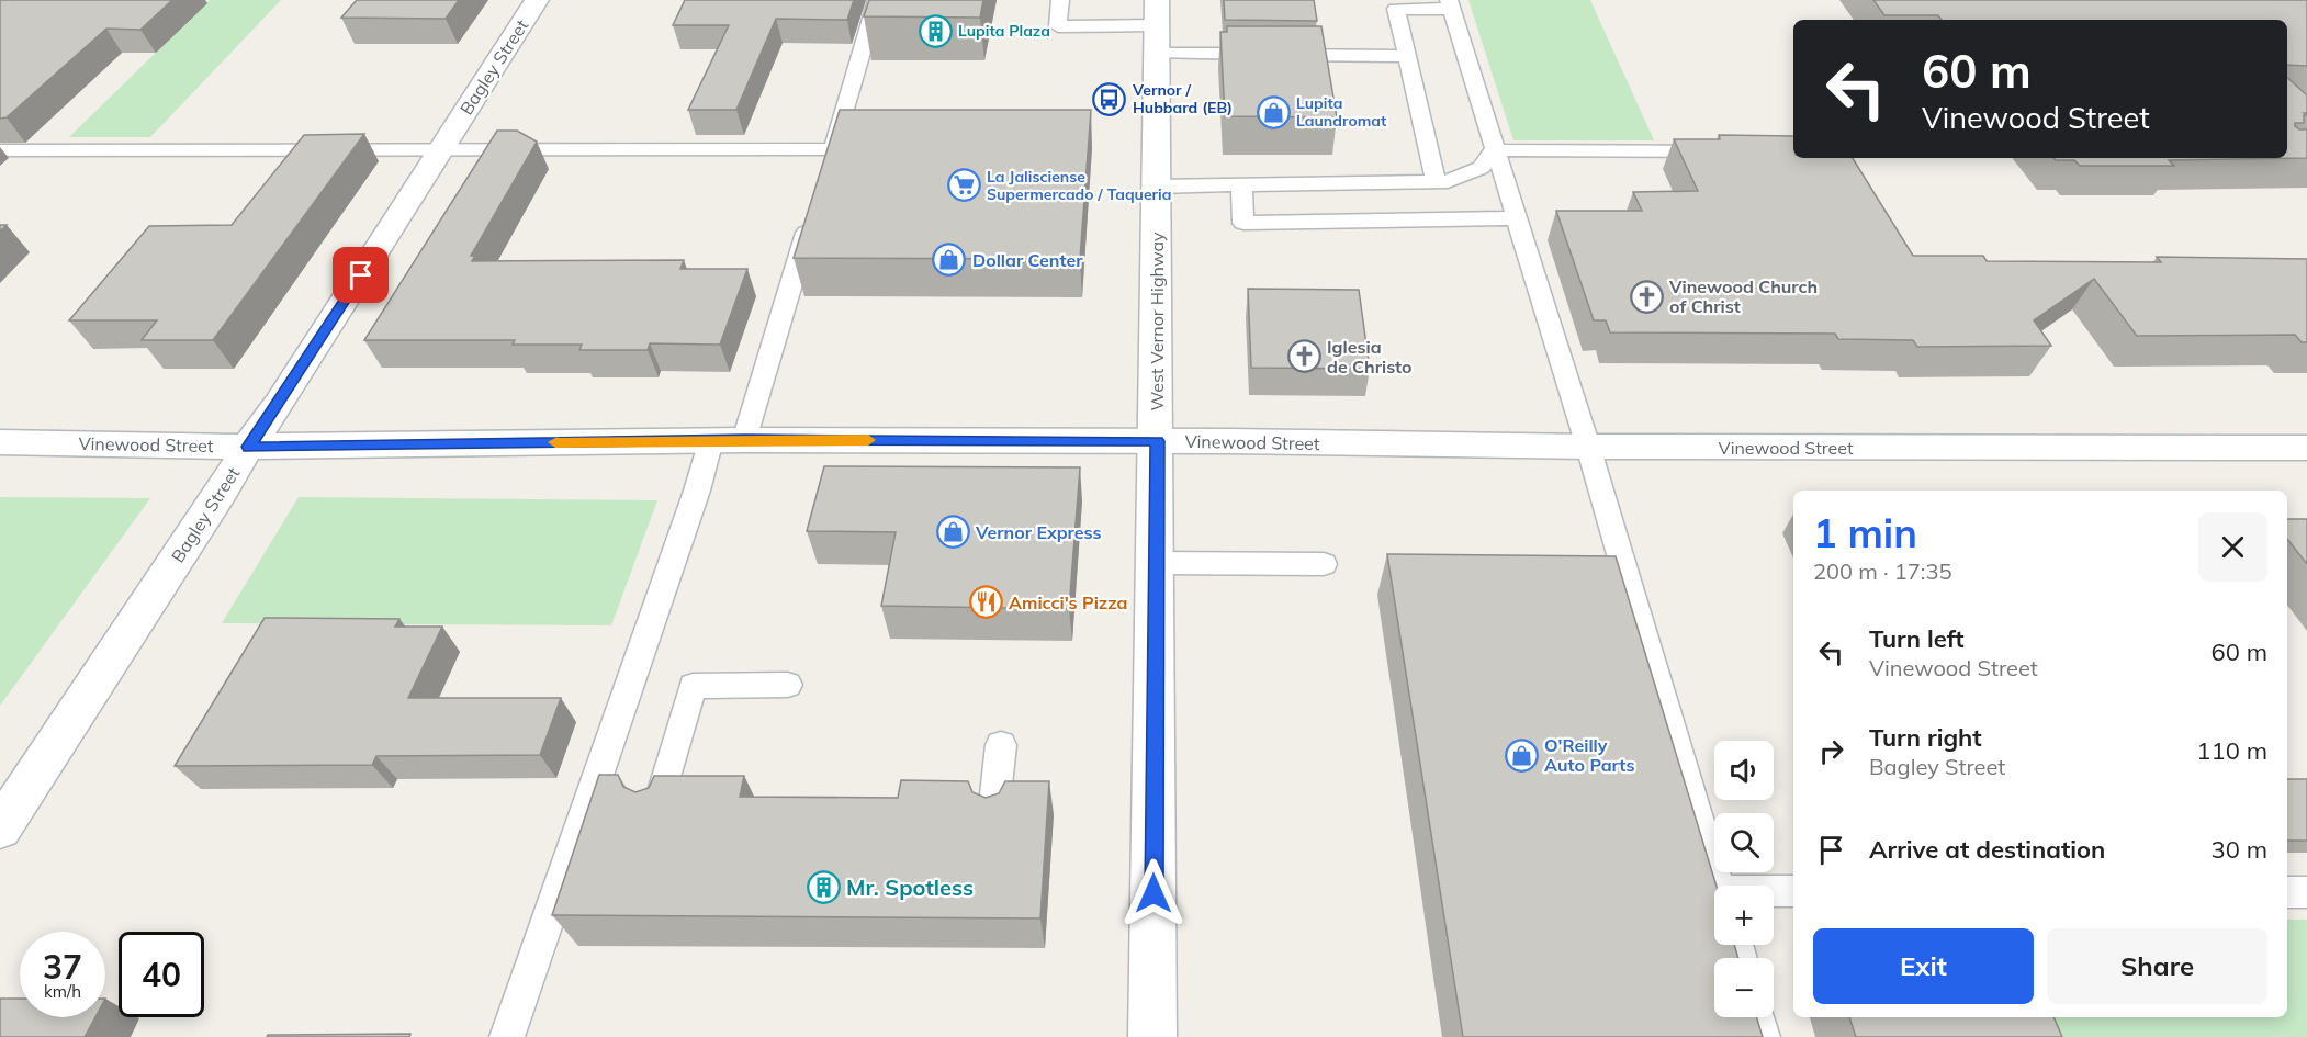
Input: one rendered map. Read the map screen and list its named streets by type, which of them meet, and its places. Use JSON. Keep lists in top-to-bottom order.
{
  "streets": {
    "street": ["Bagley Street", "West Vernor Highway", "Vinewood Street"]
  },
  "crossings": [
    ["Bagley Street", "Vinewood Street"],
    ["West Vernor Highway", "Vinewood Street"]
  ],
  "places": {
    "building": ["Lupita Plaza", "Mr. Spotless"],
    "bus stop": ["Vernor / Hubbard (EB)"],
    "shop": [
      "Lupita Laundromat",
      "Dollar Center",
      "Vernor Express",
      "O'Reilly Auto Parts"
    ],
    "supermarket": ["La Jalisciense Supermercado / Taqueria"],
    "church": ["Vinewood Church of Christ", "Iglesia de Christo"],
    "restaurant": ["Amicci's Pizza"]
  },
  "page": {
    "turn": ["60 m", "Vinewood Street"],
    "heading": ["1 min", "200 m · 17:35"],
    "list": [
      {
        "name": "Turn left",
        "note": "Vinewood Street",
        "value": "60 m"
      },
      {
        "name": "Turn right",
        "note": "Bagley Street",
        "value": "110 m"
      },
      {
        "name": "Arrive at destination",
        "value": "30 m"
      }
    ],
    "map_buttons": ["+", "−"],
    "buttons": ["Exit", "Share"],
    "speed": "37 km/h",
    "limit": "40"
  }
}
